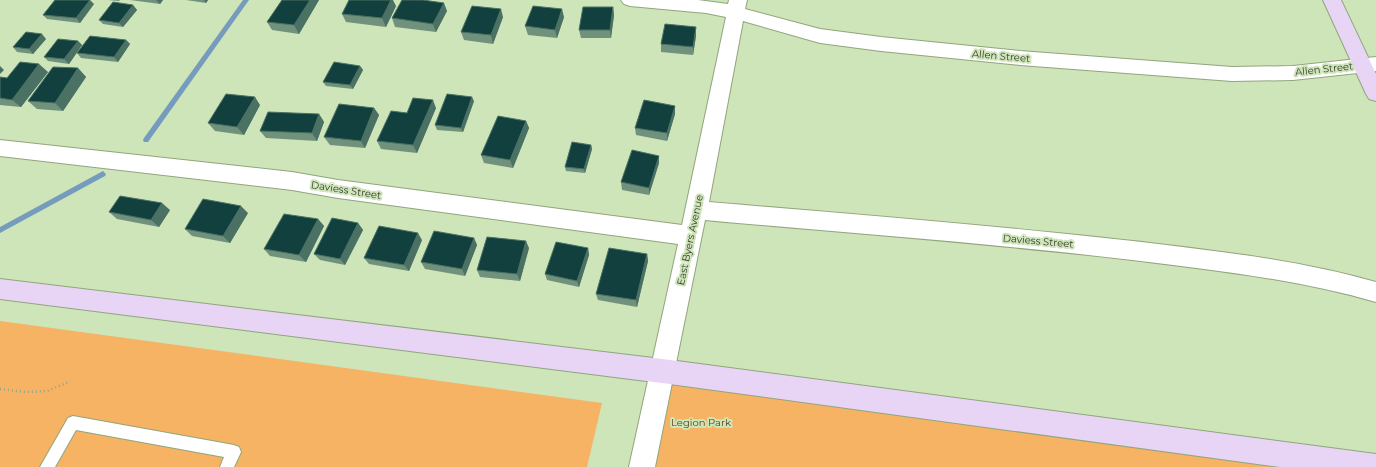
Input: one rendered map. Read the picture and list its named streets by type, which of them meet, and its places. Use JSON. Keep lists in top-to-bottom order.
{
  "streets": {
    "street": ["Allen Street", "Daviess Street", "East Byers Avenue"]
  },
  "crossings": [
    ["Allen Street", "East Byers Avenue"],
    ["Daviess Street", "East Byers Avenue"]
  ],
  "parks": ["Legion Park"]
}
